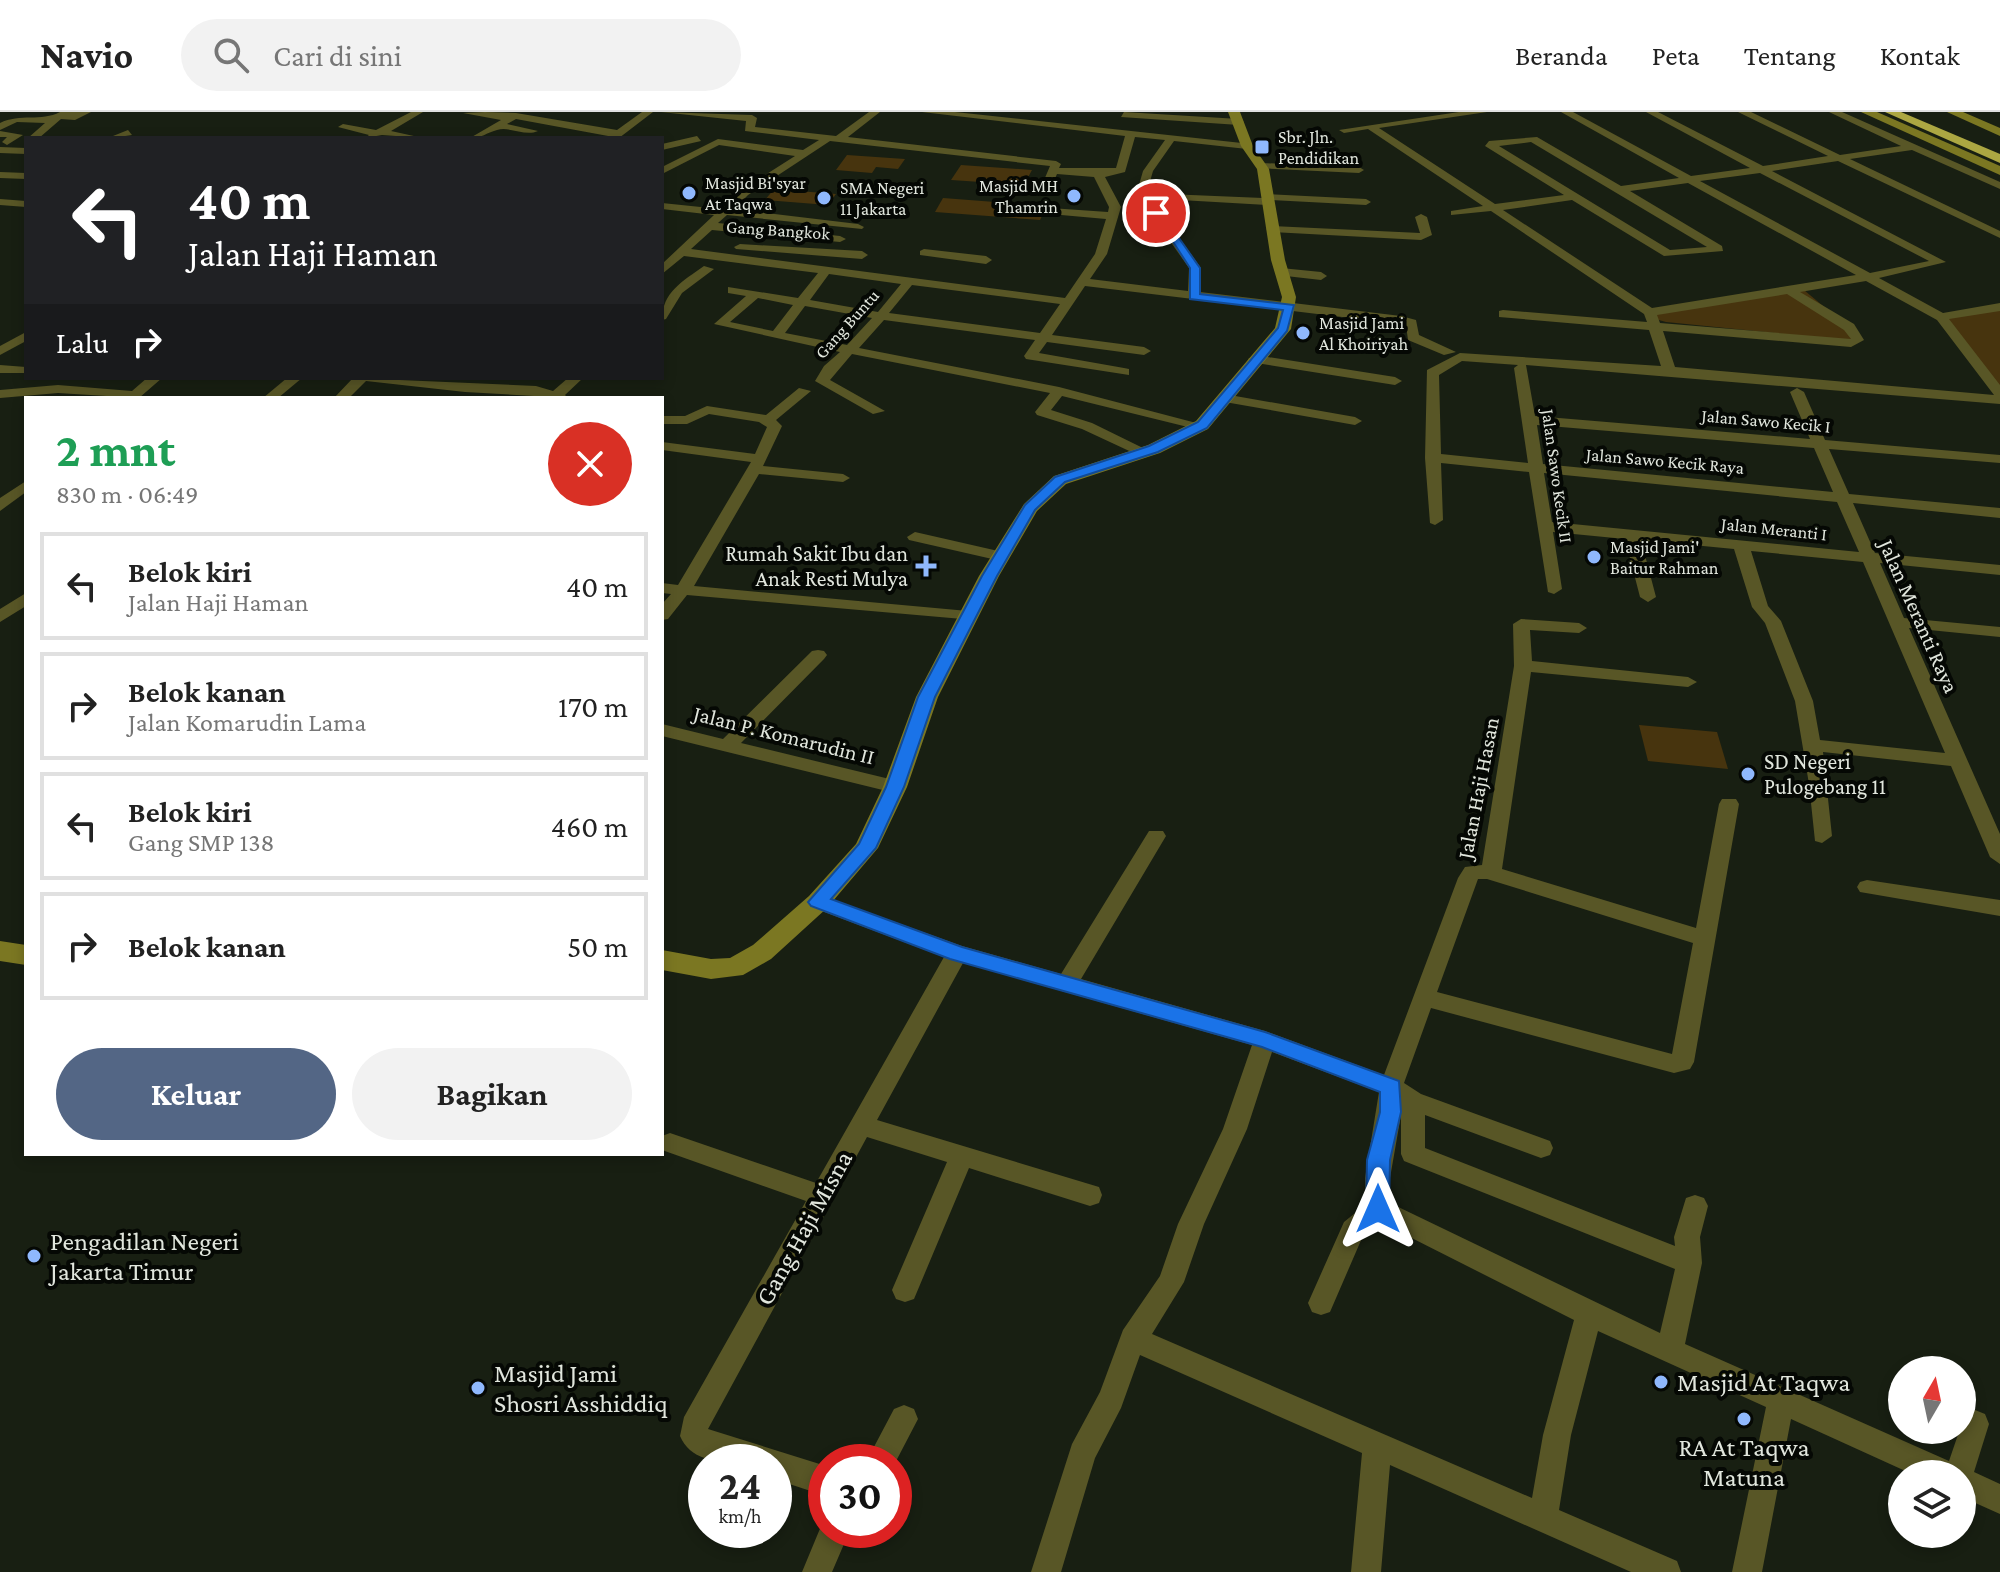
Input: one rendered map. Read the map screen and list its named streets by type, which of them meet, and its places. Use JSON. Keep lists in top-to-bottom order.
{
  "streets": {
    "street": [
      "Gang Bangkok",
      "Gang Buntu",
      "Jalan Sawo Kecik I",
      "Jalan Sawo Kecik Raya",
      "Jalan Sawo Kecik II",
      "Jalan Meranti I",
      "Jalan Meranti Raya",
      "Jalan P. Komarudin II",
      "Jalan Haji Hasan",
      "Gang Haji Misna"
    ]
  },
  "crossings": [
    ["Jalan Sawo Kecik I", "Jalan Sawo Kecik II"],
    ["Jalan Sawo Kecik I", "Jalan Meranti Raya"],
    ["Jalan Sawo Kecik Raya", "Jalan Sawo Kecik II"],
    ["Jalan Sawo Kecik Raya", "Jalan Meranti Raya"],
    ["Jalan Sawo Kecik II", "Jalan Meranti I"],
    ["Jalan Meranti I", "Jalan Meranti Raya"]
  ],
  "places": {
    "transit": ["Sbr. Jln. Pendidikan"],
    "other": [
      "Masjid Bi'syar At Taqwa",
      "Masjid MH Thamrin",
      "SMA Negeri 11 Jakarta",
      "Masjid Jami Al Khoiriyah",
      "Masjid Jami' Baitur Rahman",
      "SD Negeri Pulogebang 11",
      "Pengadilan Negeri Jakarta Timur",
      "Masjid At Taqwa",
      "Masjid Jami Shosri Asshiddiq",
      "RA At Taqwa Matuna"
    ],
    "health": ["Rumah Sakit Ibu dan Anak Resti Mulya"]
  },
  "north": "top",
  "page": {
    "header": "Navio",
    "search": "Cari di sini",
    "nav": [
      "Beranda",
      "Peta",
      "Tentang",
      "Kontak"
    ],
    "turn": ["40 m", "Jalan Haji Haman"],
    "then": "Lalu",
    "heading": ["2 mnt", "830 m · 06:49"],
    "list": [
      {
        "name": "Belok kiri",
        "note": "Jalan Haji Haman",
        "value": "40 m"
      },
      {
        "name": "Belok kanan",
        "note": "Jalan Komarudin Lama",
        "value": "170 m"
      },
      {
        "name": "Belok kiri",
        "note": "Gang SMP 138",
        "value": "460 m"
      },
      {
        "name": "Belok kanan",
        "value": "50 m"
      }
    ],
    "buttons": ["Keluar", "Bagikan"],
    "speed": "24 km/h",
    "limit": "30"
  }
}
